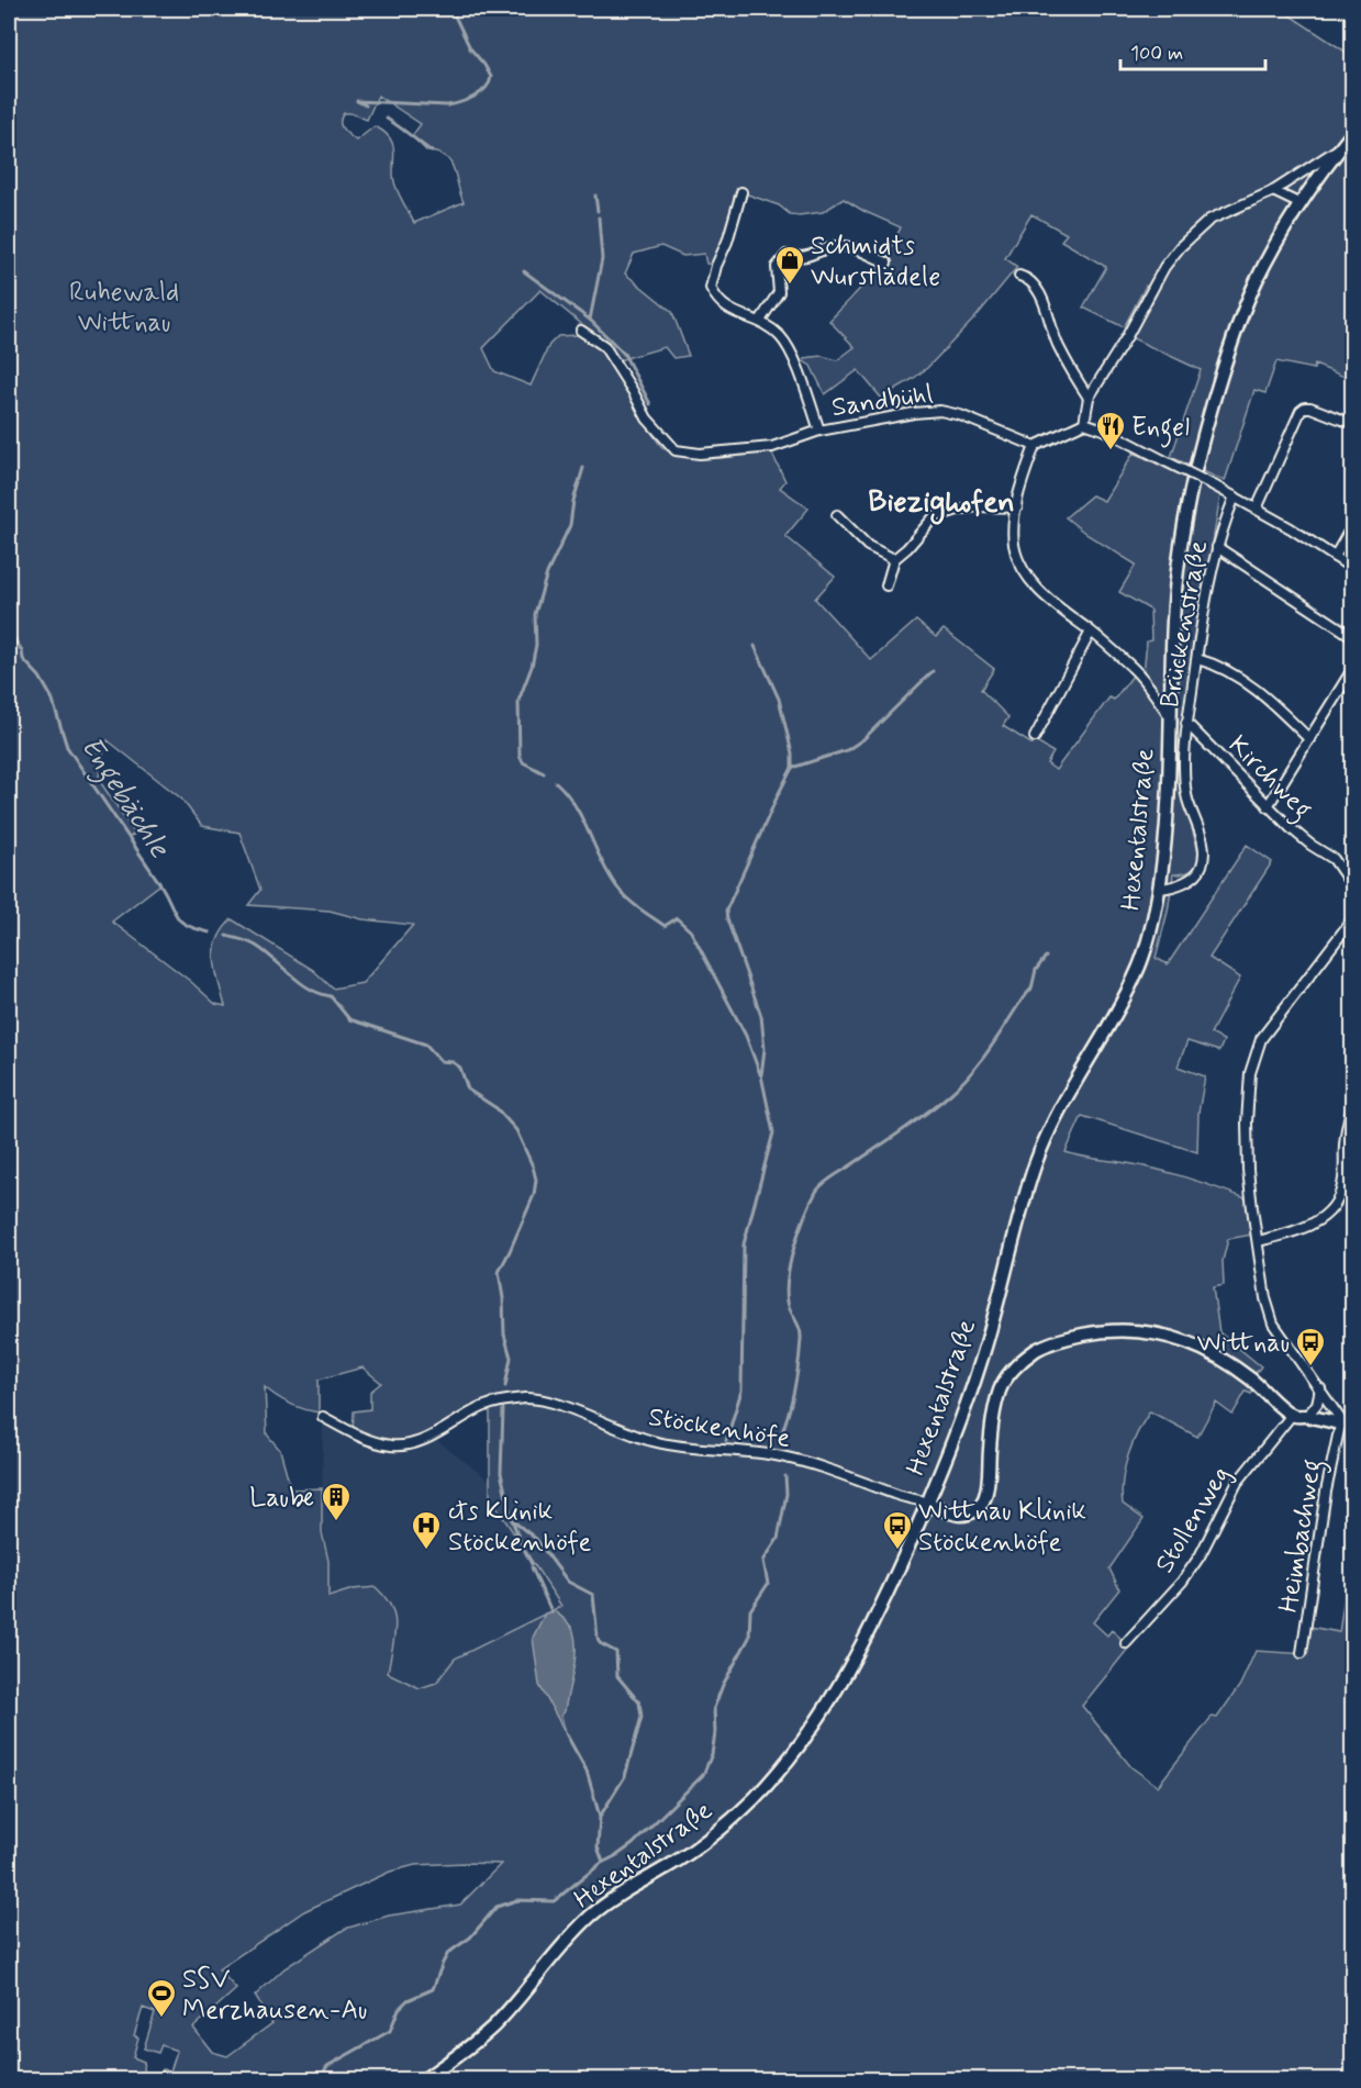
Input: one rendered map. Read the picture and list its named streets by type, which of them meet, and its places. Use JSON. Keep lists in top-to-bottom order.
{
  "streets": {
    "main road": ["Hexentalstraße"],
    "street": [
      "Sandbühl",
      "Brückenstraße",
      "Kirchweg",
      "Stöckenhöfe",
      "Stollenweg",
      "Heimbachweg"
    ]
  },
  "crossings": [
    ["Sandbühl", "Hexentalstraße"],
    ["Brückenstraße", "Kirchweg"],
    ["Brückenstraße", "Hexentalstraße"],
    ["Hexentalstraße", "Stöckenhöfe"]
  ],
  "districts": ["Biezighofen"],
  "water": ["Engebächle"],
  "parks": ["Ruhewald Wittnau"],
  "places": {
    "shop": ["Schmidts Wurstlädele"],
    "restaurant": ["Engel"],
    "bus stop": ["Wittnau", "Wittnau Klinik Stöckenhöfe"],
    "building": ["Laube"],
    "hospital": ["cts Klinik Stöckenhöfe"],
    "sports": ["SSV Merzhausen-Au"]
  },
  "scale_bar": "100 m"
}
